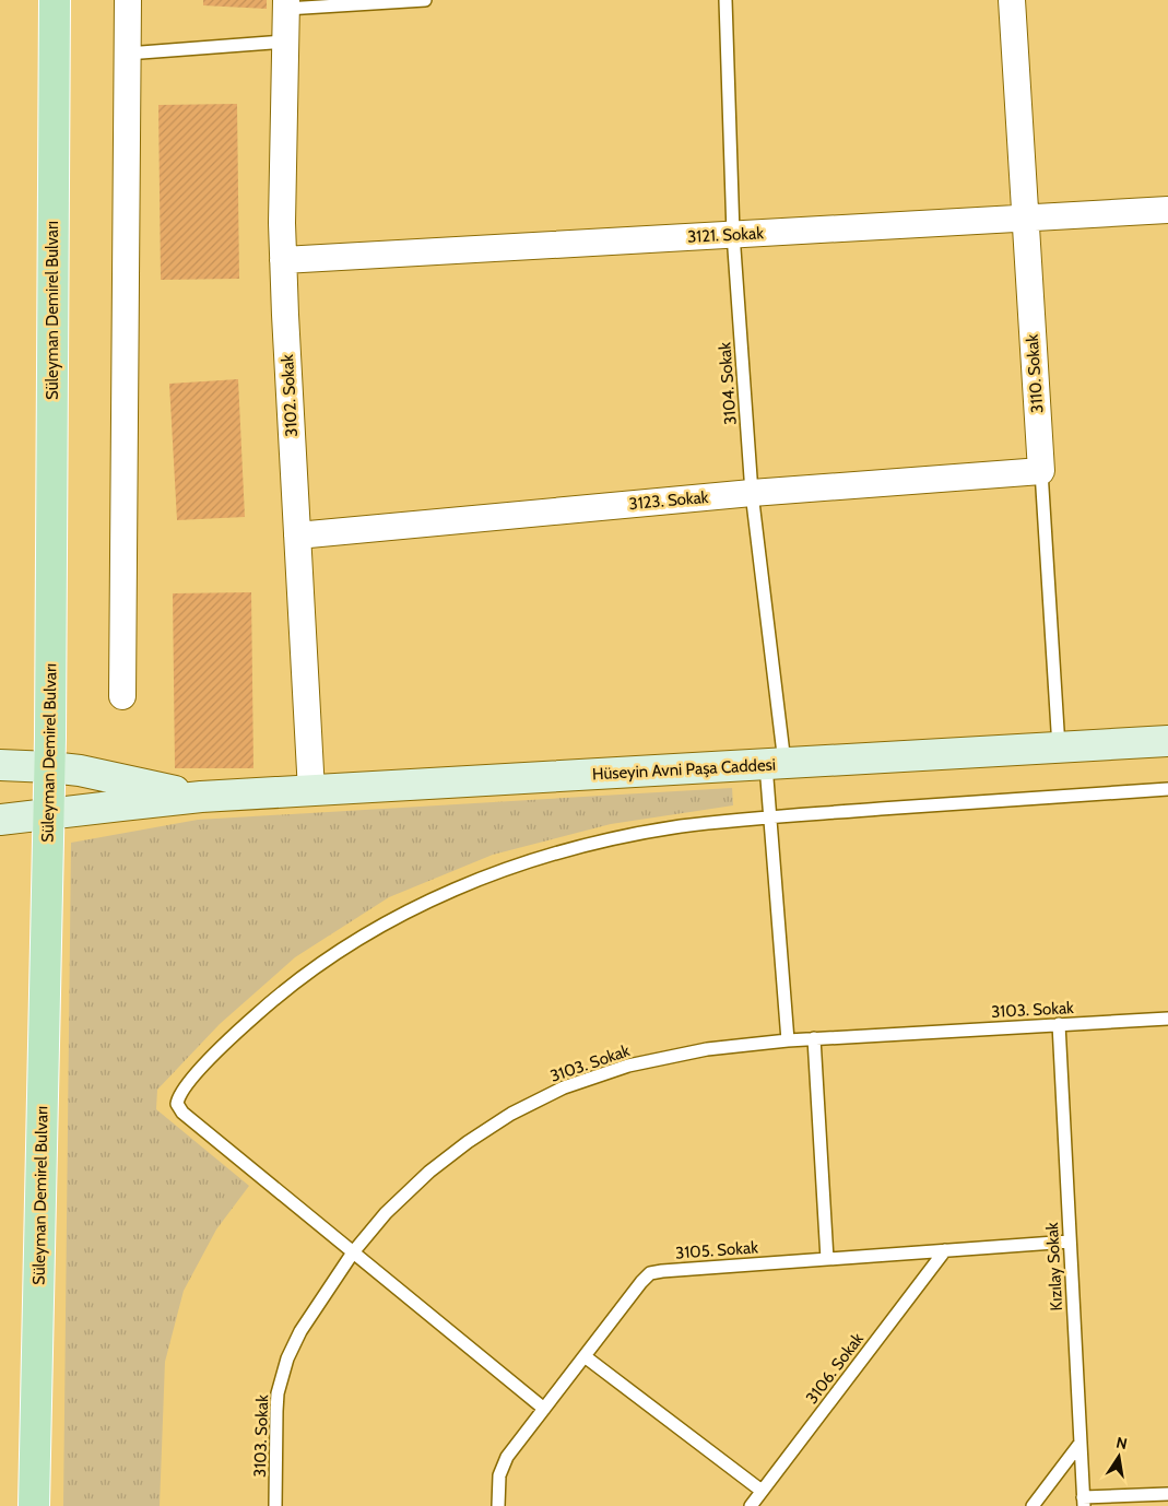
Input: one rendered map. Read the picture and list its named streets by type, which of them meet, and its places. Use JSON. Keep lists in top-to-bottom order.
{
  "streets": {
    "main road": ["Süleyman Demirel Bulvarı", "Hüseyin Avni Paşa Caddesi"],
    "street": [
      "3121. Sokak",
      "3110. Sokak",
      "3102. Sokak",
      "3123. Sokak"
    ],
    "lane": [
      "3104. Sokak",
      "3103. Sokak",
      "3105. Sokak",
      "Kızılay Sokak",
      "3106. Sokak"
    ]
  },
  "crossings": [
    ["3121. Sokak", "3110. Sokak"],
    ["3121. Sokak", "3104. Sokak"],
    ["3121. Sokak", "3102. Sokak"],
    ["Süleyman Demirel Bulvarı", "Hüseyin Avni Paşa Caddesi"],
    ["3110. Sokak", "3123. Sokak"],
    ["3110. Sokak", "Hüseyin Avni Paşa Caddesi"],
    ["3104. Sokak", "3123. Sokak"],
    ["3104. Sokak", "Hüseyin Avni Paşa Caddesi"],
    ["3104. Sokak", "3103. Sokak"],
    ["3102. Sokak", "3123. Sokak"],
    ["3102. Sokak", "Hüseyin Avni Paşa Caddesi"],
    ["3103. Sokak", "Kızılay Sokak"],
    ["3105. Sokak", "Kızılay Sokak"],
    ["3105. Sokak", "3106. Sokak"]
  ],
  "north": "top"
}
